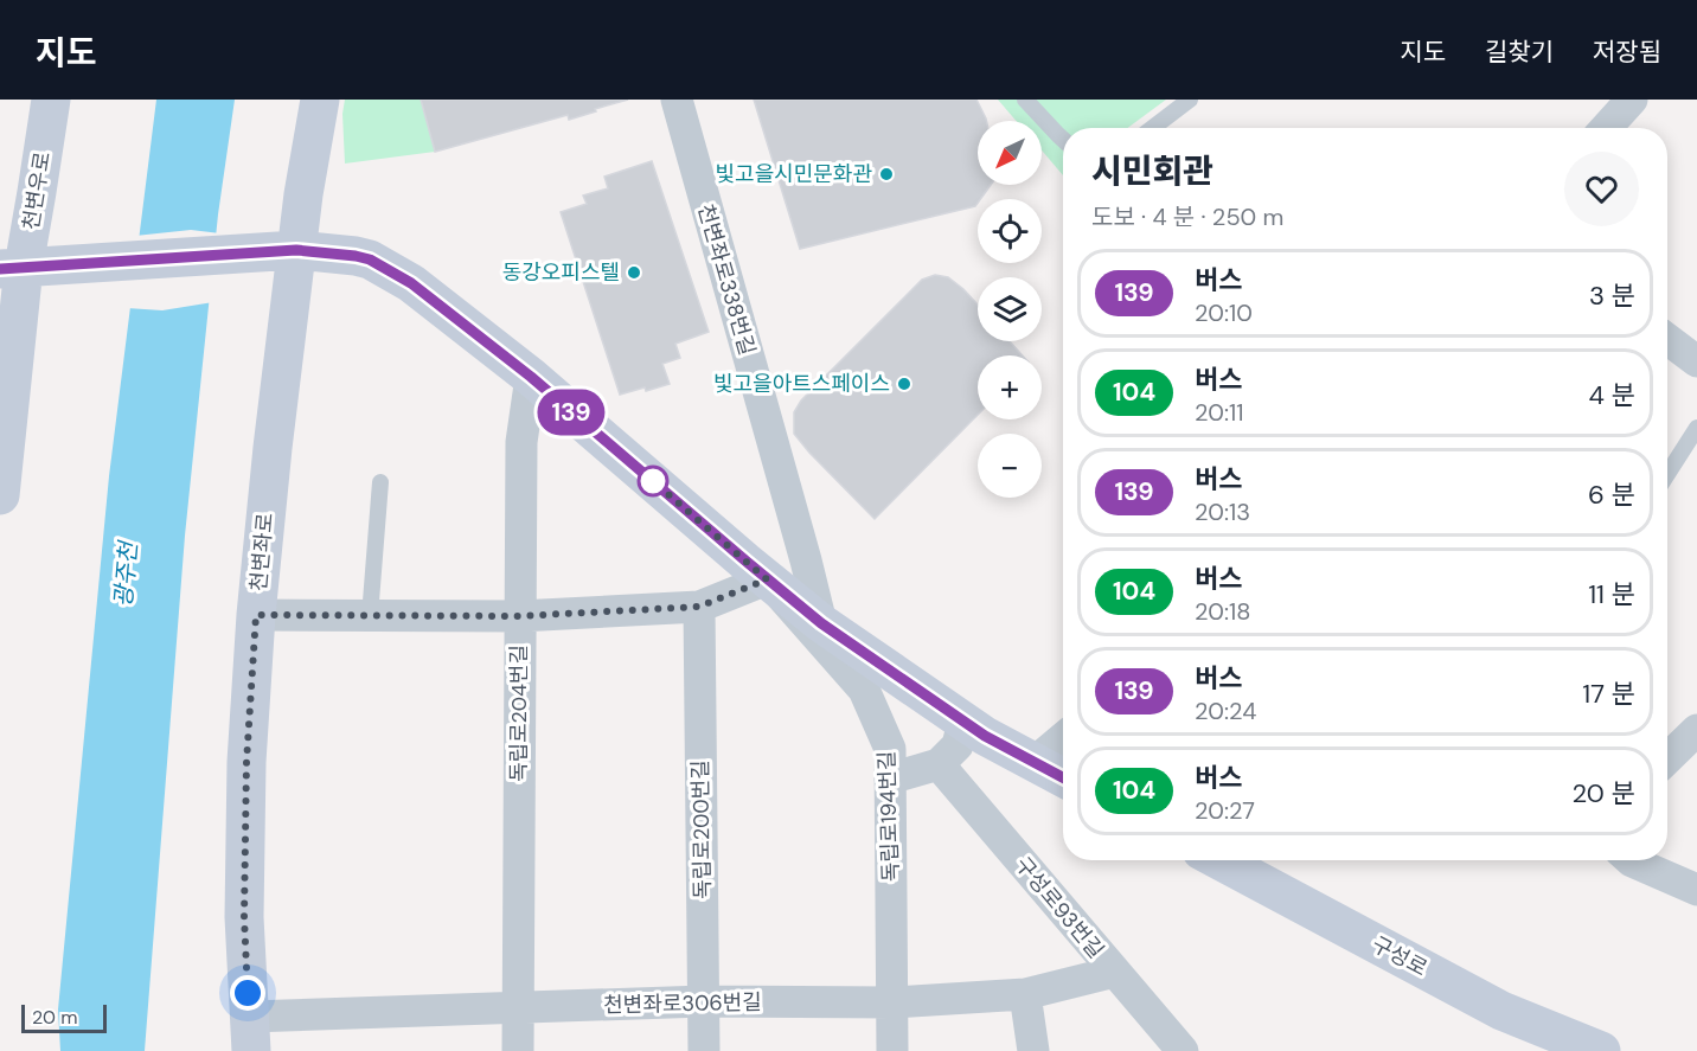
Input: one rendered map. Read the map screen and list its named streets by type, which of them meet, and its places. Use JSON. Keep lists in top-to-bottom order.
{
  "streets": {
    "street": [
      "천변우로",
      "천변좌로338번길",
      "천변좌로",
      "독립로204번길",
      "독립로194번길",
      "독립로200번길",
      "구성로93번길",
      "구성로",
      "천변좌로306번길"
    ]
  },
  "crossings": [
    ["천변좌로", "천변좌로306번길"],
    ["독립로204번길", "천변좌로306번길"],
    ["독립로194번길", "천변좌로306번길"],
    ["독립로200번길", "천변좌로306번길"],
    ["구성로93번길", "천변좌로306번길"]
  ],
  "water": ["광주천"],
  "places": ["빛고을시민문화관", "동강오피스텔", "빛고을아트스페이스"],
  "lines": ["bus line 139"],
  "scale_bar": "20 m",
  "north": "bottom left",
  "page": {
    "header": "지도",
    "nav": ["지도", "길찾기", "저장됨"],
    "on_map": "139",
    "map_buttons": ["+", "−"],
    "heading": ["시민회관", "도보 · 4 분 · 250 m"],
    "list": [
      {
        "mark": "139",
        "name": "버스",
        "note": "20:10",
        "value": "3 분"
      },
      {
        "mark": "104",
        "name": "버스",
        "note": "20:11",
        "value": "4 분"
      },
      {
        "mark": "139",
        "name": "버스",
        "note": "20:13",
        "value": "6 분"
      },
      {
        "mark": "104",
        "name": "버스",
        "note": "20:18",
        "value": "11 분"
      },
      {
        "mark": "139",
        "name": "버스",
        "note": "20:24",
        "value": "17 분"
      },
      {
        "mark": "104",
        "name": "버스",
        "note": "20:27",
        "value": "20 분"
      }
    ],
    "scale": "20 m"
  }
}
